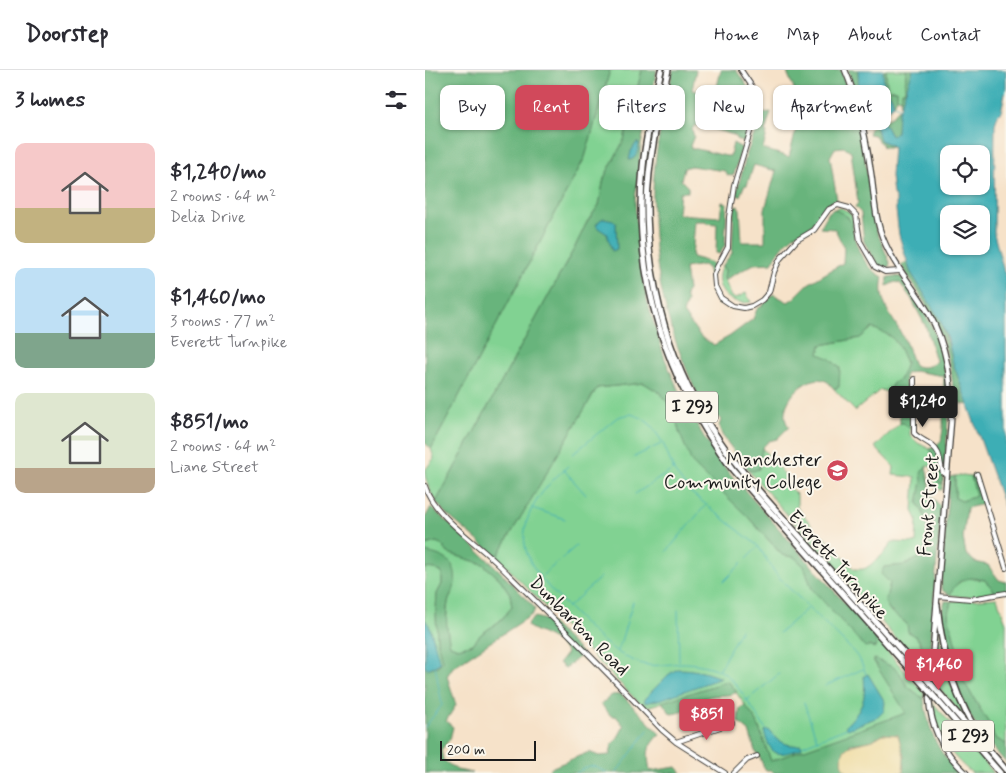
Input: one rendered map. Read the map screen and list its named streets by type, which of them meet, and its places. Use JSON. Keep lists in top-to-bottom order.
{
  "streets": {
    "highway": ["I 293", "Everett Turnpike"],
    "main road": ["Front Street"],
    "street": ["Dunbarton Road"]
  },
  "places": {
    "school or university": ["Manchester Community College"]
  },
  "scale_bar": "200 m",
  "page": {
    "header": "Doorstep",
    "nav": [
      "Home",
      "Map",
      "About",
      "Contact"
    ],
    "heading": "3 homes",
    "chip": [
      "Buy",
      "Rent",
      "Filters",
      "New",
      "Apartment"
    ],
    "list": [
      {
        "name": "$1,240/mo",
        "note": "2 rooms · 64 m² · Delia Drive"
      },
      {
        "name": "$1,460/mo",
        "note": "3 rooms · 77 m² · Everett Turnpike"
      },
      {
        "name": "$851/mo",
        "note": "2 rooms · 64 m² · Liane Street"
      }
    ],
    "price": ["$1,240", "$1,460", "$851"],
    "scale": "200 m"
  }
}
